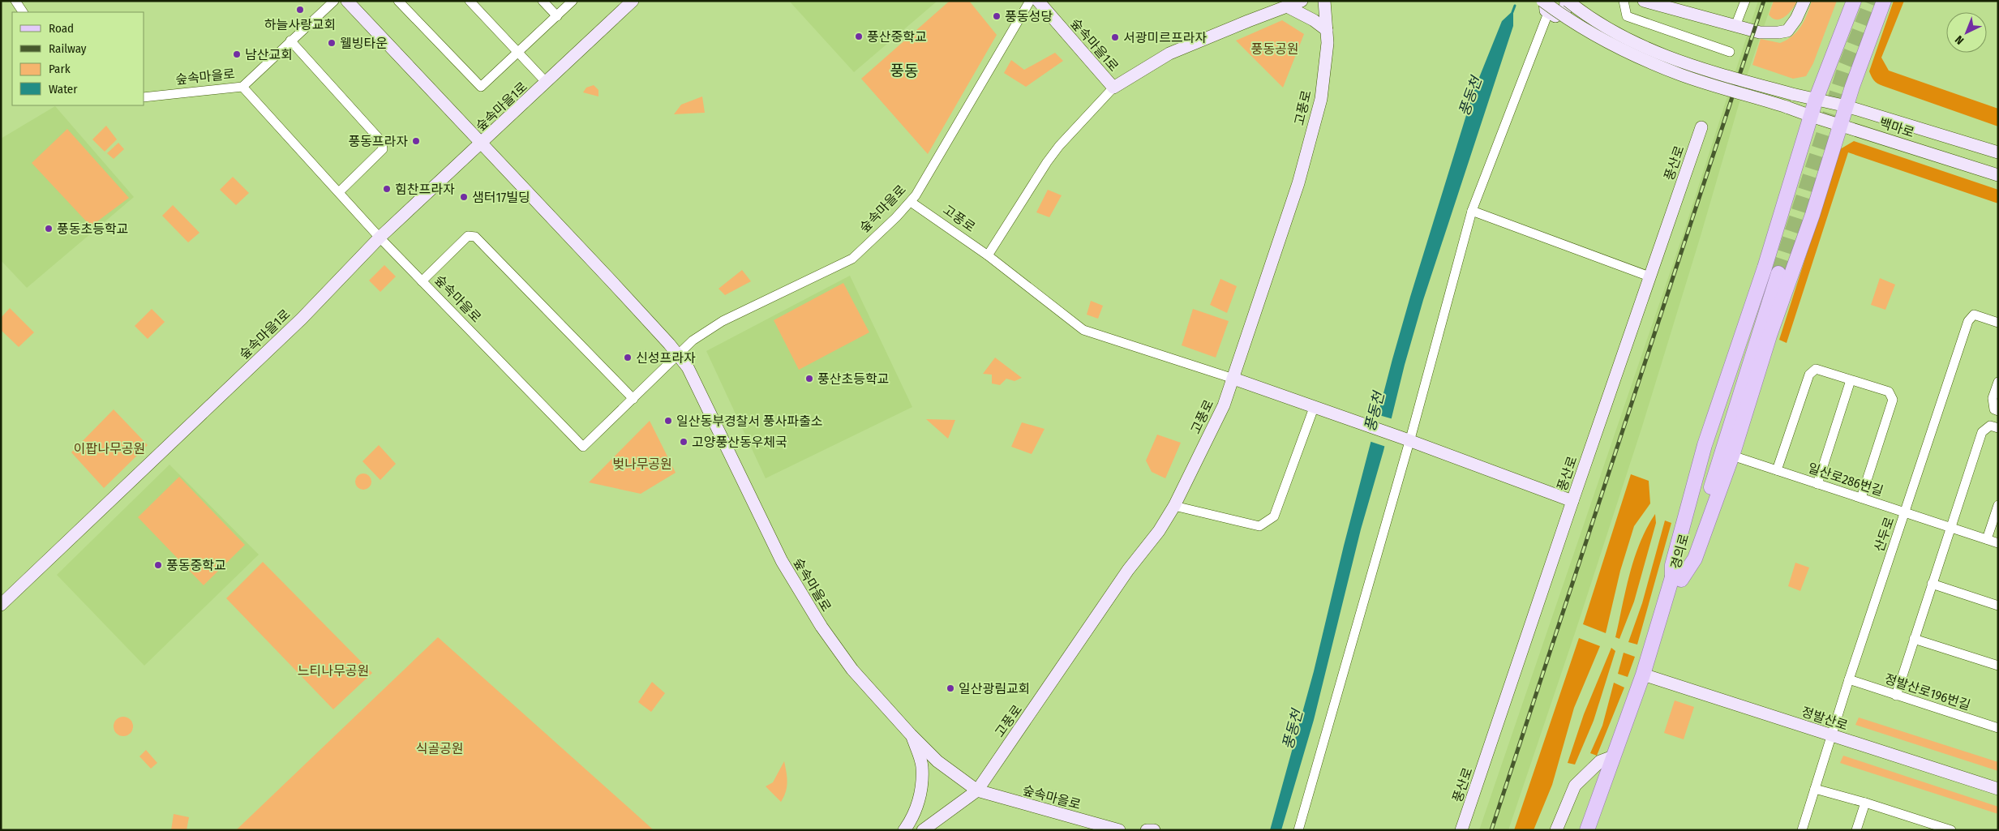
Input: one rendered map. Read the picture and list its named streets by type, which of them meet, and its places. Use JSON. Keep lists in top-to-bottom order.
{
  "streets": {
    "main road": ["경의로"],
    "street": [
      "숲속마을1로",
      "숲속마을로",
      "고풍로",
      "백마로",
      "풍산로",
      "일산로286번길",
      "산두로",
      "정발산로196번길",
      "정발산로"
    ]
  },
  "crossings": [
    ["숲속마을1로", "숲속마을로"],
    ["숲속마을로", "고풍로"],
    ["일산로286번길", "산두로"],
    ["산두로", "정발산로196번길"],
    ["산두로", "정발산로"],
    ["경의로", "정발산로"]
  ],
  "districts": ["풍동"],
  "water": ["풍동천"],
  "parks": [
    "풍동공원",
    "이팝나무공원",
    "벚나무공원",
    "느티나무공원",
    "식골공원"
  ],
  "places": [
    "하늘사랑교회",
    "풍동성당",
    "풍산중학교",
    "서광미르프라자",
    "웰빙타운",
    "남산교회",
    "풍동프라자",
    "힘찬프라자",
    "샘터17빌딩",
    "풍동초등학교",
    "신성프라자",
    "풍산초등학교",
    "일산동부경찰서 풍사파출소",
    "고양풍산동우체국",
    "풍동중학교",
    "일산광림교회"
  ],
  "legend": [
    "Road",
    "Railway",
    "Park",
    "Water"
  ],
  "north": "bottom left"
}
